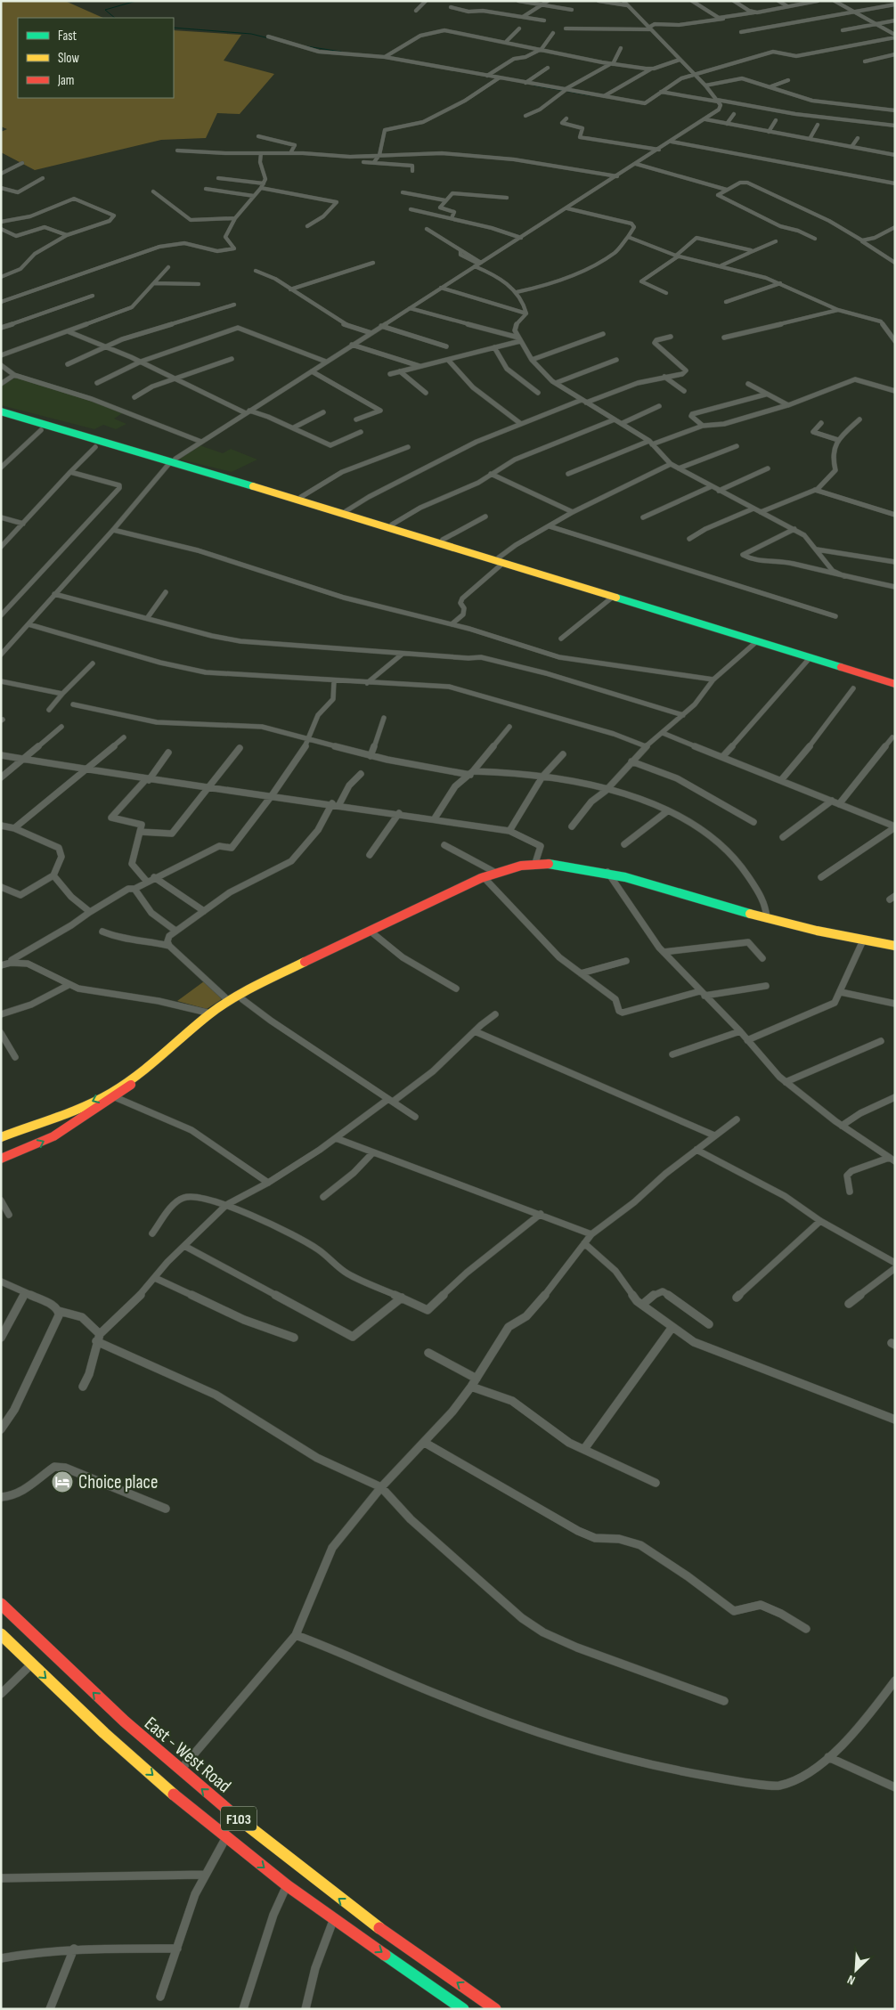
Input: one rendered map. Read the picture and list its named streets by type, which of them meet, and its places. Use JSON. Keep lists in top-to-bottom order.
{
  "streets": {
    "main road": ["East - West Road", "F103"]
  },
  "places": {
    "hotel": ["Choice place"]
  },
  "legend": ["Fast", "Slow", "Jam"],
  "north": "bottom left"
}
